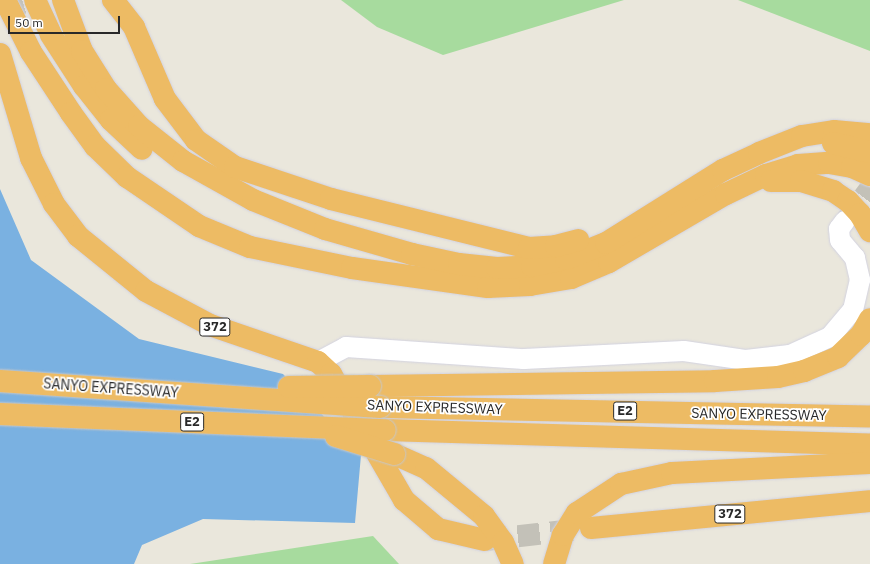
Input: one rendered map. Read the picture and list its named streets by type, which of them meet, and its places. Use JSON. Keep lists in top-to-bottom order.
{
  "streets": {
    "highway": ["372", "SANYO EXPRESSWAY", "E2"]
  },
  "scale_bar": "50 m"
}
